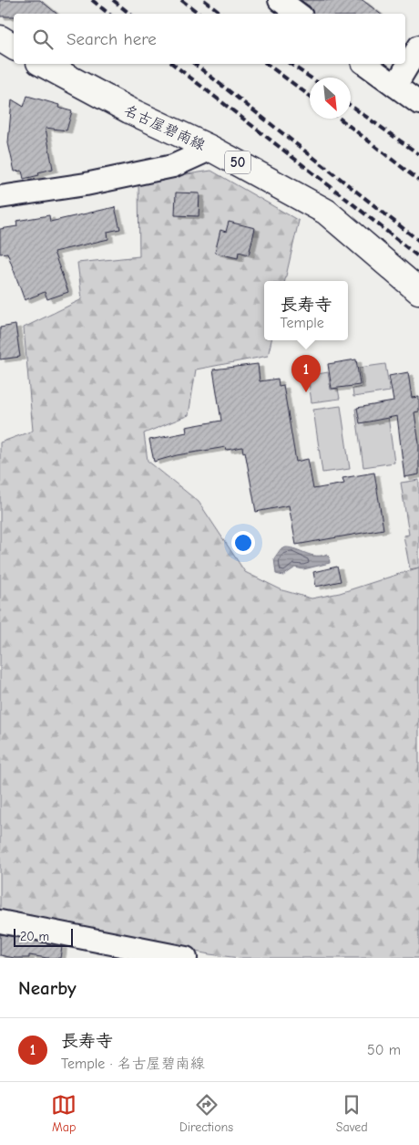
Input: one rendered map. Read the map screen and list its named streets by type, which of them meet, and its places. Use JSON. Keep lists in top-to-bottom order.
{
  "streets": {
    "main road": ["名古屋碧南線", "50"]
  },
  "scale_bar": "20 m",
  "north": "bottom right",
  "page": {
    "search": "Search here",
    "popup": ["長寿寺", "Temple"],
    "pins": "1",
    "scale": "20 m",
    "heading": "Nearby",
    "list": [
      {
        "mark": "1",
        "name": "長寿寺",
        "note": "Temple · 名古屋碧南線",
        "value": "50 m"
      }
    ],
    "nav": ["Map", "Directions", "Saved"]
  }
}
